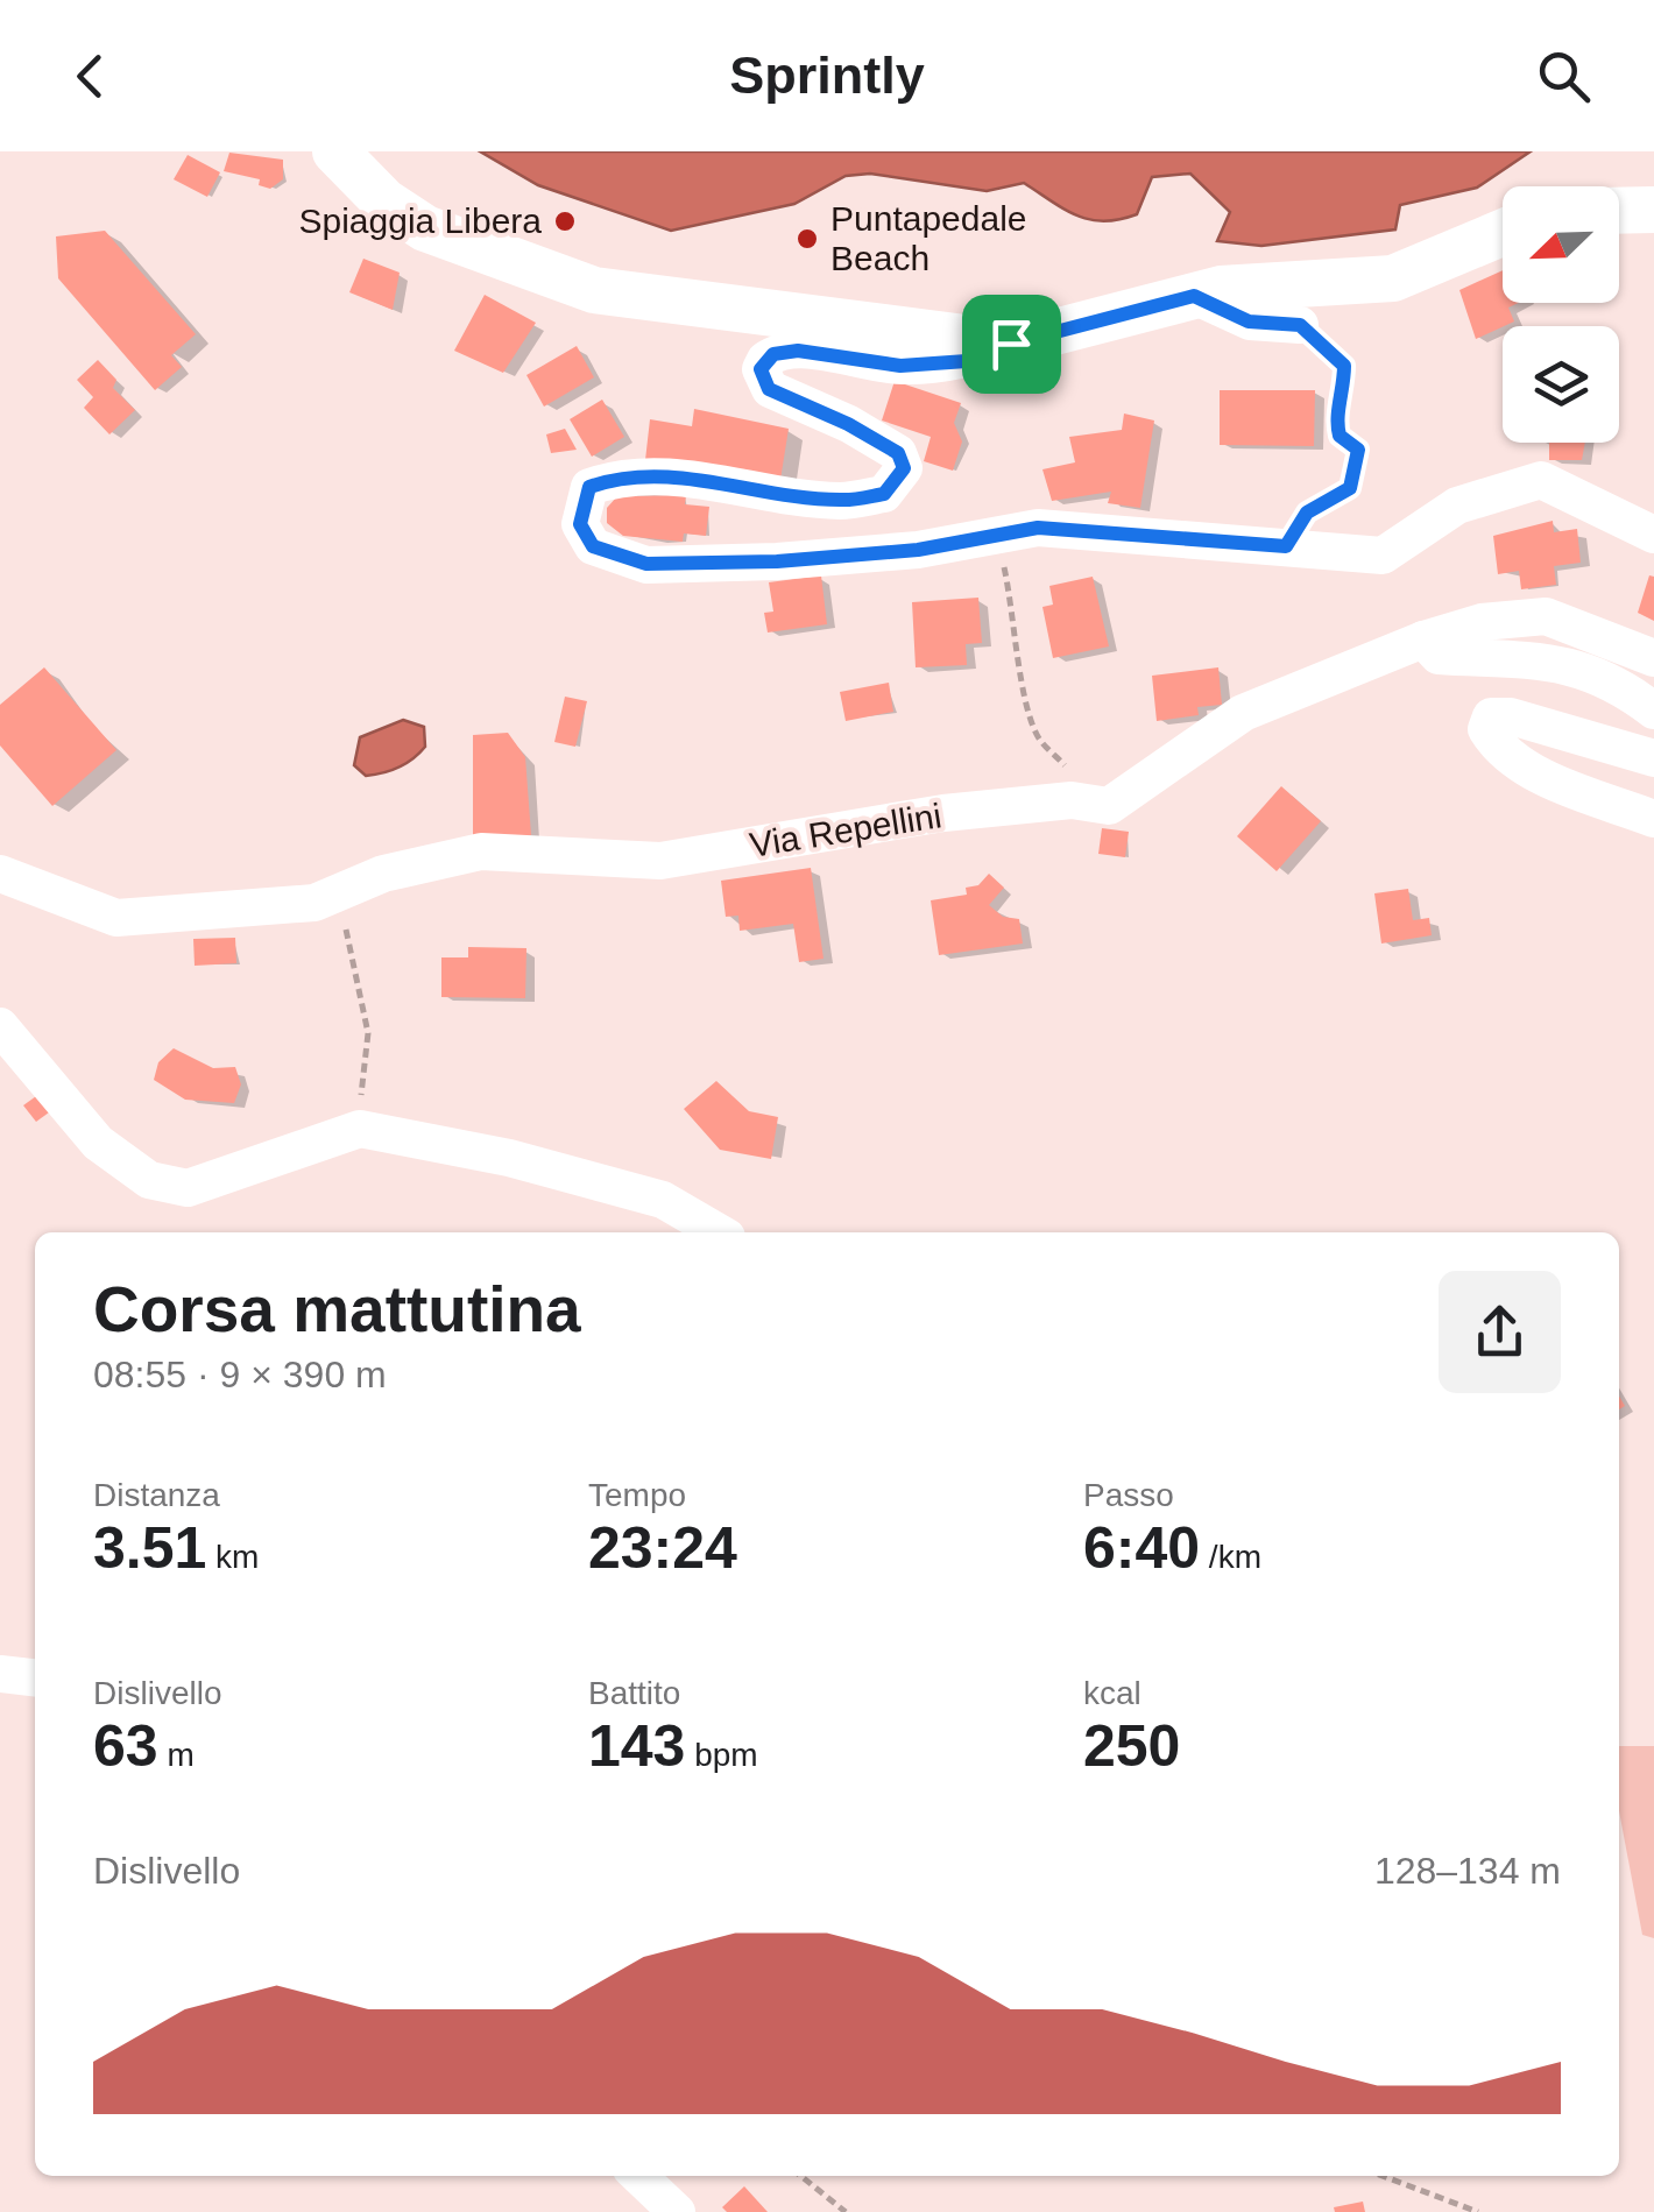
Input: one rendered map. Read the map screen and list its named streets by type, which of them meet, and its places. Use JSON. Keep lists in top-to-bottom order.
{
  "streets": {
    "street": ["Via Repellini"]
  },
  "places": ["Spiaggia Libera", "Puntapedale Beach"],
  "north": "bottom left",
  "page": {
    "header": "Sprintly",
    "heading": ["Corsa mattutina", "08:55 · 9 × 390 m"],
    "stats": [
      ["Distanza", "3.51 km"],
      ["Tempo", "23:24"],
      ["Passo", "6:40 /km"],
      ["Dislivello", "63 m"],
      ["Battito", "143 bpm"],
      ["kcal", "250"]
    ],
    "chart": ["Dislivello", "128–134 m"]
  }
}
